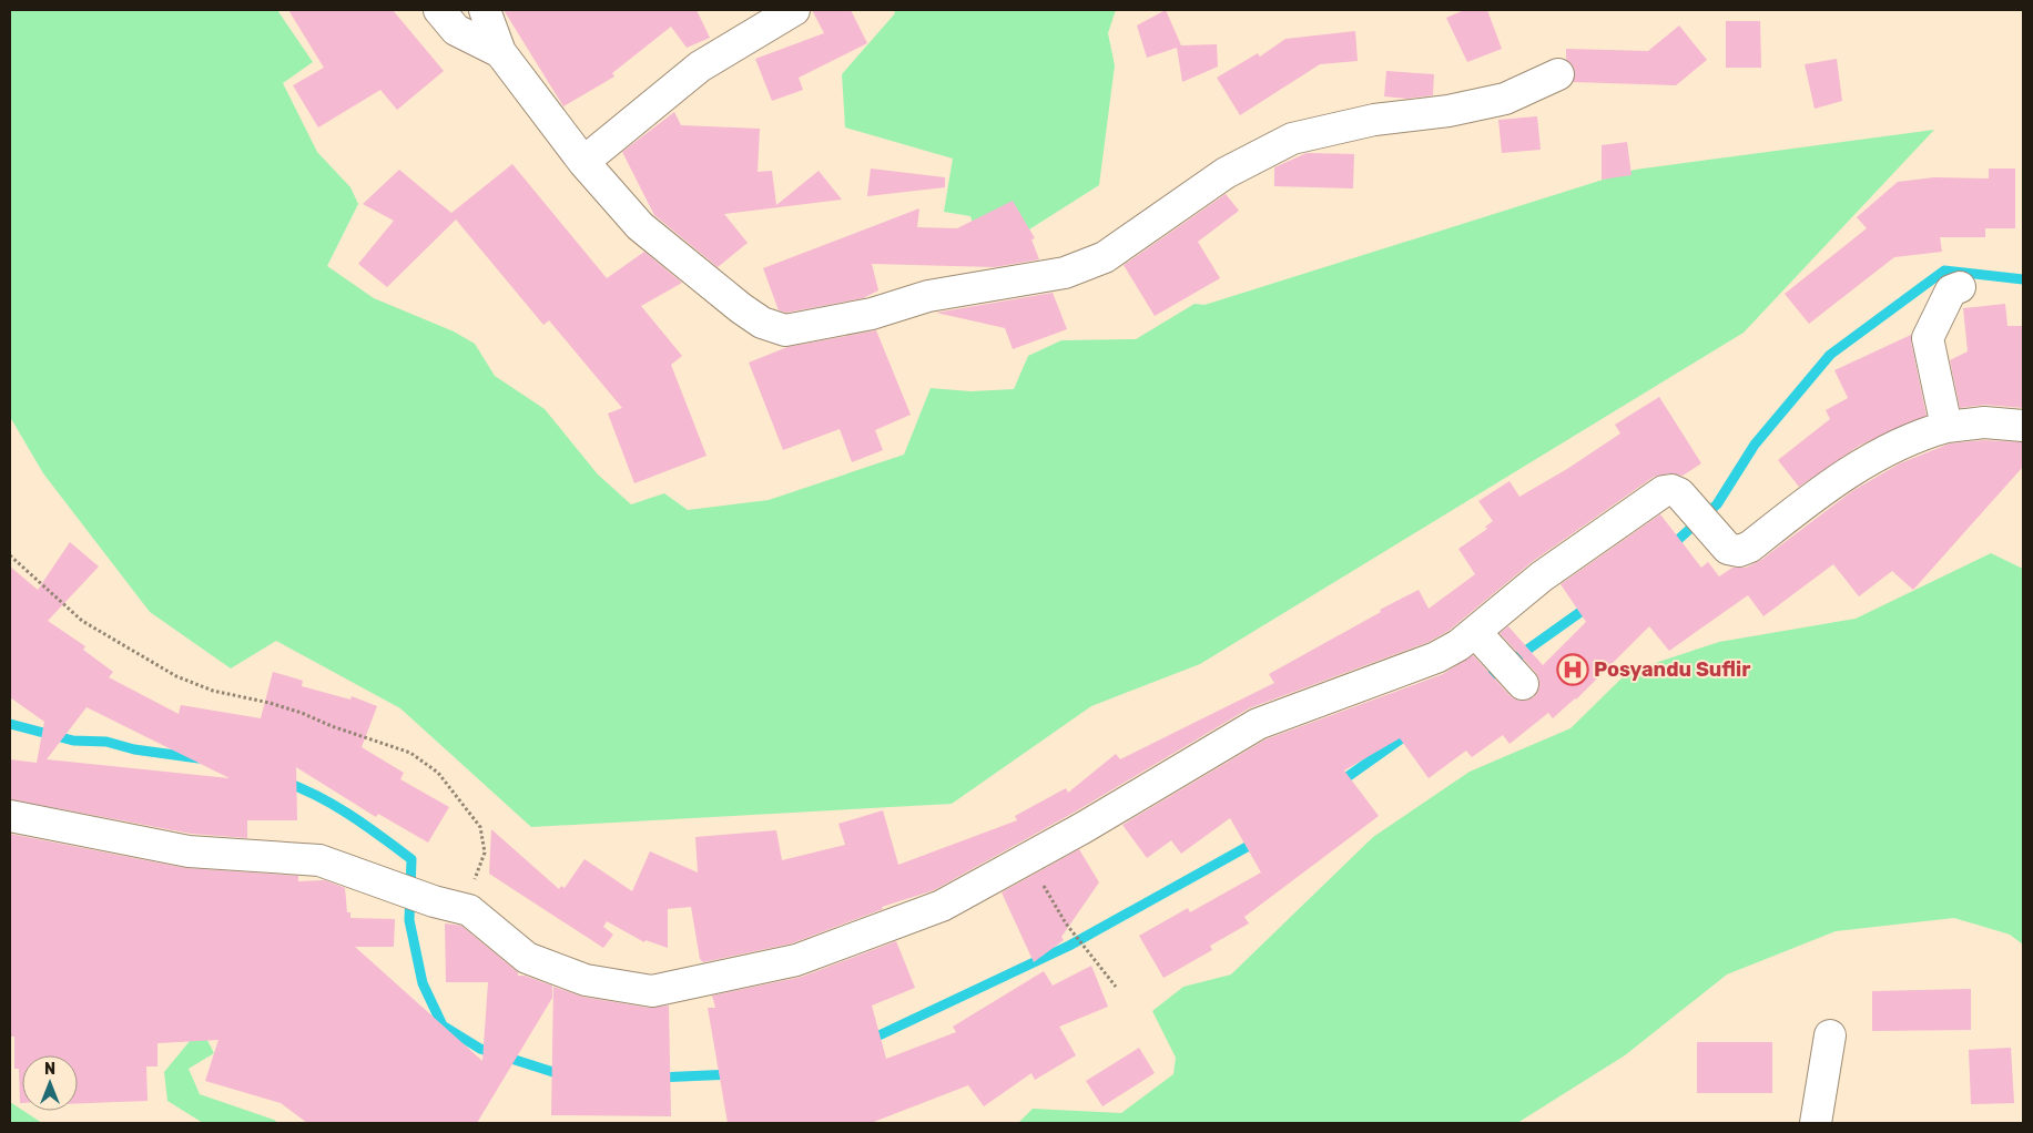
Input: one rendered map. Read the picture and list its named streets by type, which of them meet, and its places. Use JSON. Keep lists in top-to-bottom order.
{
  "places": {
    "hospital": ["Posyandu Suflir"]
  },
  "north": "top"
}
